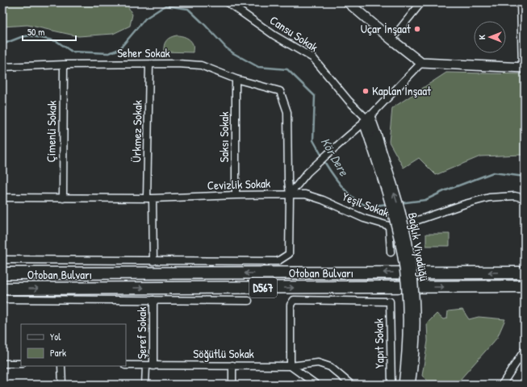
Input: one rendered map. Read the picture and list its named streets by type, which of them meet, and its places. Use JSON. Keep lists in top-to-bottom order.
{
  "streets": {
    "highway": ["Otoban Bulvarı", "D567"],
    "street": [
      "Cansu Sokak",
      "Seher Sokak",
      "Çimenli Sokak",
      "Ürkmez Sokak",
      "Saksı Sokak",
      "Cevizlik Sokak",
      "Yeşil Sokak",
      "Bağlık Viyadüğü",
      "Şeref Sokak",
      "Yapıt Sokak",
      "Söğütlü Sokak"
    ]
  },
  "crossings": [
    ["Cansu Sokak", "Bağlık Viyadüğü"],
    ["Seher Sokak", "Çimenli Sokak"],
    ["Seher Sokak", "Ürkmez Sokak"],
    ["Seher Sokak", "Saksı Sokak"],
    ["Seher Sokak", "Cevizlik Sokak"],
    ["Seher Sokak", "Yeşil Sokak"],
    ["Çimenli Sokak", "Cevizlik Sokak"],
    ["Ürkmez Sokak", "Cevizlik Sokak"],
    ["Saksı Sokak", "Cevizlik Sokak"],
    ["Cevizlik Sokak", "Yeşil Sokak"],
    ["Şeref Sokak", "Söğütlü Sokak"],
    ["Yapıt Sokak", "Söğütlü Sokak"]
  ],
  "water": ["Kör Dere"],
  "places": ["Uçar İnşaat", "Kaplan İnşaat"],
  "legend": ["Yol", "Park"],
  "scale_bar": "50 m",
  "north": "left"
}
